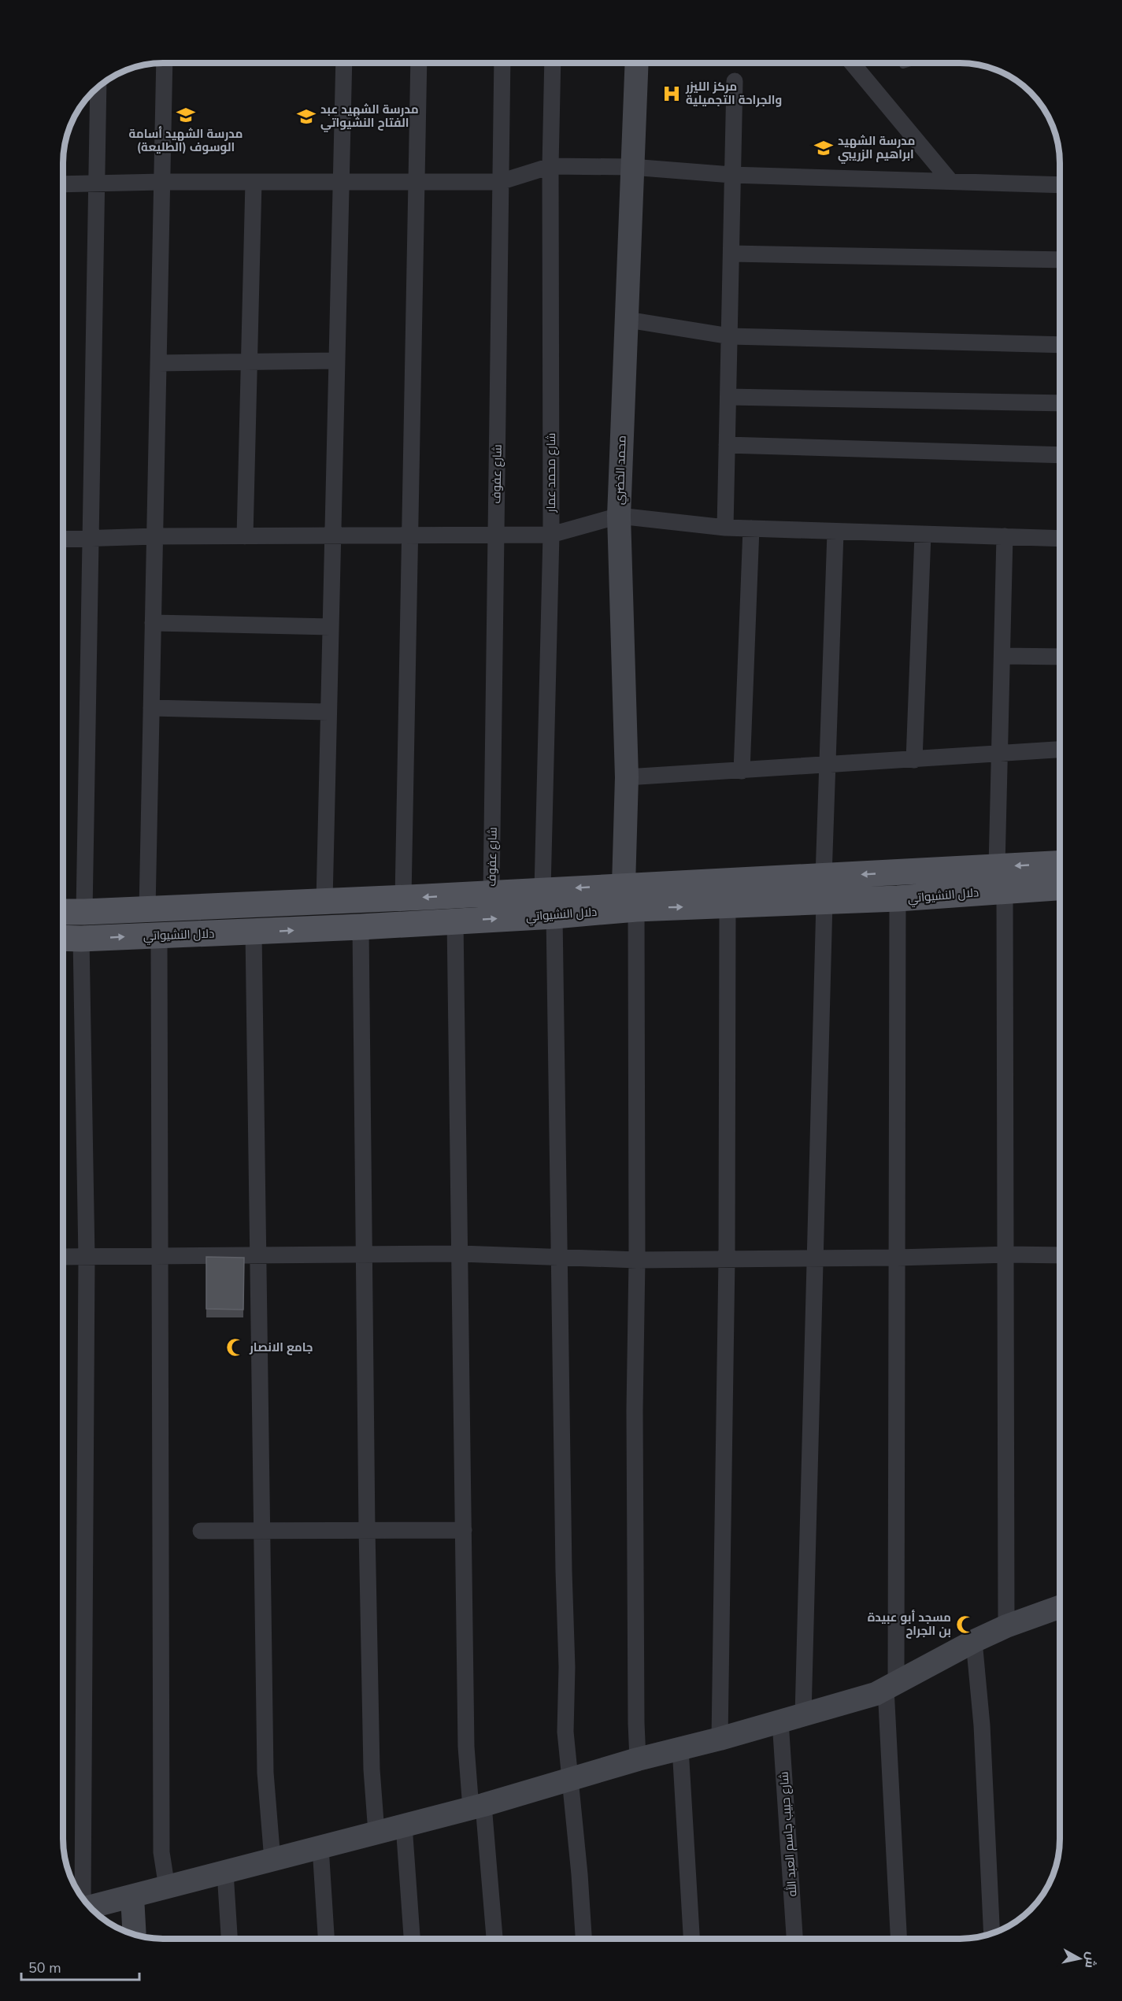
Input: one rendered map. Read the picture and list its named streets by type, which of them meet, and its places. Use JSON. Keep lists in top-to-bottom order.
{
  "streets": {
    "main road": ["دلال النشيواتي"],
    "street": [
      "محمد الخضري",
      "شارع محمد عمار",
      "شارع عفوف",
      "شارع حبيب جاسم العبد الله"
    ]
  },
  "crossings": [
    ["محمد الخضري", "دلال النشيواتي"],
    ["شارع محمد عمار", "دلال النشيواتي"],
    ["شارع عفوف", "دلال النشيواتي"]
  ],
  "places": {
    "hospital": ["مركز الليزر والجراحة التجميلية"],
    "school or university": ["مدرسة الشهيد أسامة الوسوف (الطليعة)", "مدرسة الشهيد عبد الفتاح النشيواتي", "مدرسة الشهيد ابراهيم الزريبي"],
    "mosque": ["جامع الانصار", "مسجد أبو عبيدة بن الجراح"]
  },
  "scale_bar": "50 m",
  "north": "right"
}
